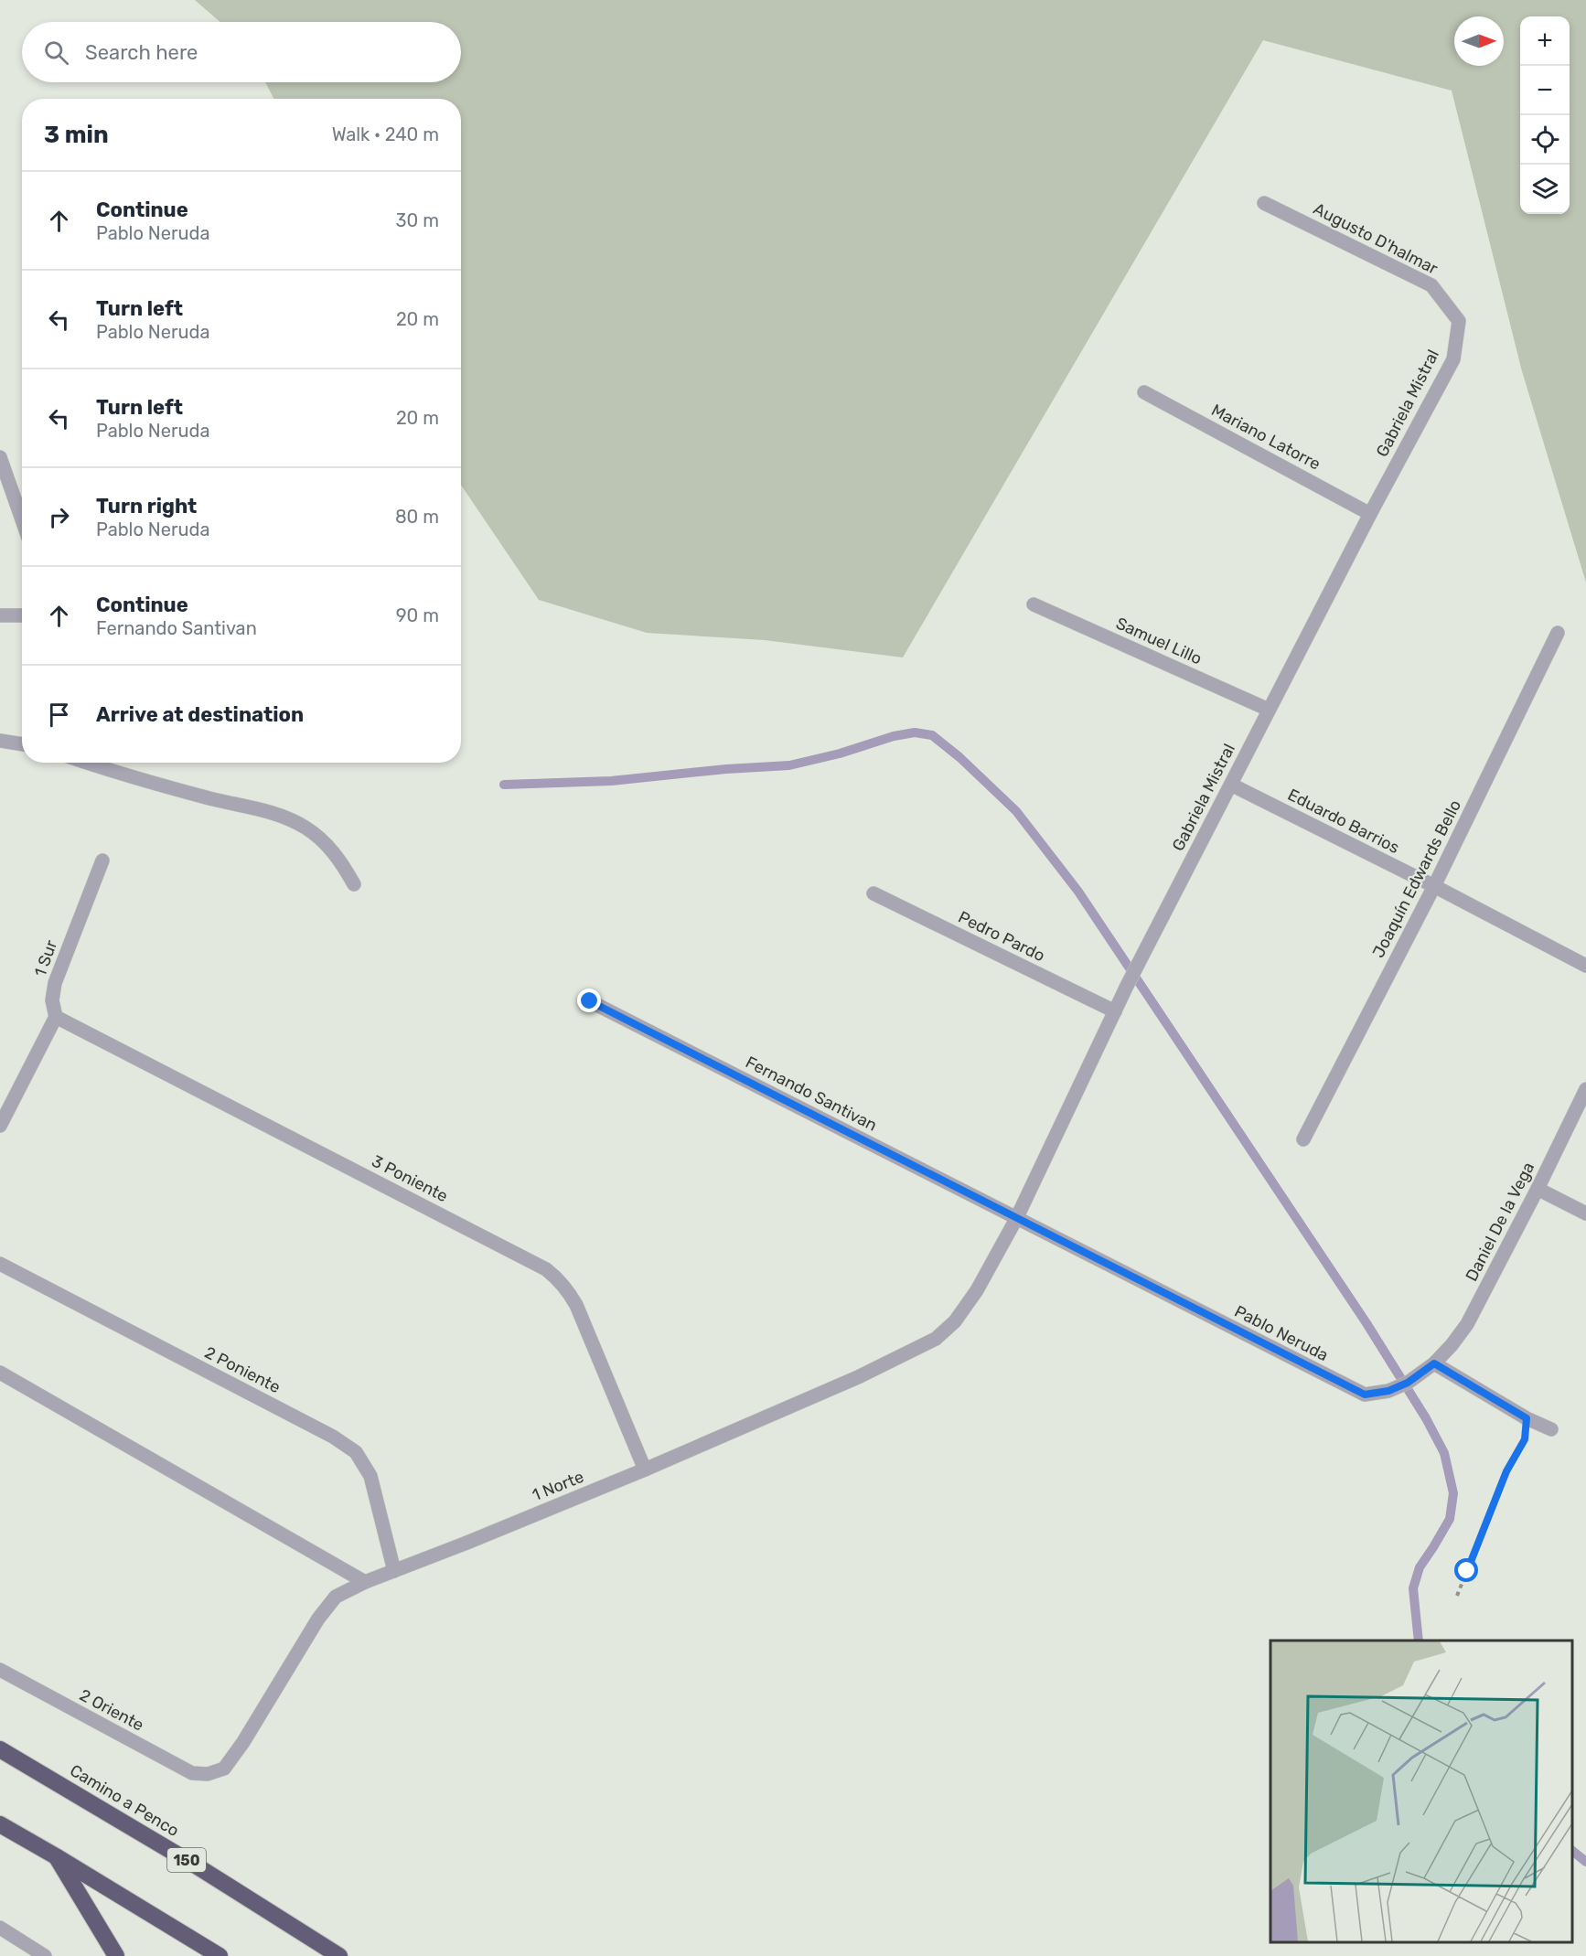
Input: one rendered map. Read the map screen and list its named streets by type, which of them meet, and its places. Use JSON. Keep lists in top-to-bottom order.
{
  "streets": {
    "highway": ["Camino a Penco", "150"],
    "street": [
      "Augusto D'halmar",
      "Gabriela Mistral",
      "Mariano Latorre",
      "Samuel Lillo",
      "Eduardo Barrios",
      "Joaquín Edwards Bello",
      "Pedro Pardo",
      "1 Sur",
      "Fernando Santivan",
      "3 Poniente",
      "Daniel De la Vega",
      "Pablo Neruda",
      "2 Poniente",
      "1 Norte",
      "2 Oriente"
    ]
  },
  "crossings": [
    ["Augusto D'halmar", "Gabriela Mistral"],
    ["Gabriela Mistral", "Mariano Latorre"],
    ["Gabriela Mistral", "Samuel Lillo"],
    ["Gabriela Mistral", "Eduardo Barrios"],
    ["Gabriela Mistral", "Pedro Pardo"],
    ["Gabriela Mistral", "Fernando Santivan"],
    ["Gabriela Mistral", "Pablo Neruda"],
    ["Gabriela Mistral", "1 Norte"],
    ["Eduardo Barrios", "Joaquín Edwards Bello"],
    ["1 Sur", "3 Poniente"],
    ["Fernando Santivan", "Pablo Neruda"],
    ["3 Poniente", "1 Norte"],
    ["Daniel De la Vega", "Pablo Neruda"],
    ["2 Poniente", "1 Norte"],
    ["1 Norte", "2 Oriente"]
  ],
  "north": "right",
  "page": {
    "map_buttons": ["+", "−"],
    "search": "Search here",
    "heading": ["3 min", "Walk · 240 m"],
    "list": [
      ["Continue", "Pablo Neruda", "30 m"],
      ["Turn left", "Pablo Neruda", "20 m"],
      ["Turn left", "Pablo Neruda", "20 m"],
      ["Turn right", "Pablo Neruda", "80 m"],
      ["Continue", "Fernando Santivan", "90 m"],
      "Arrive at destination"
    ]
  }
}
